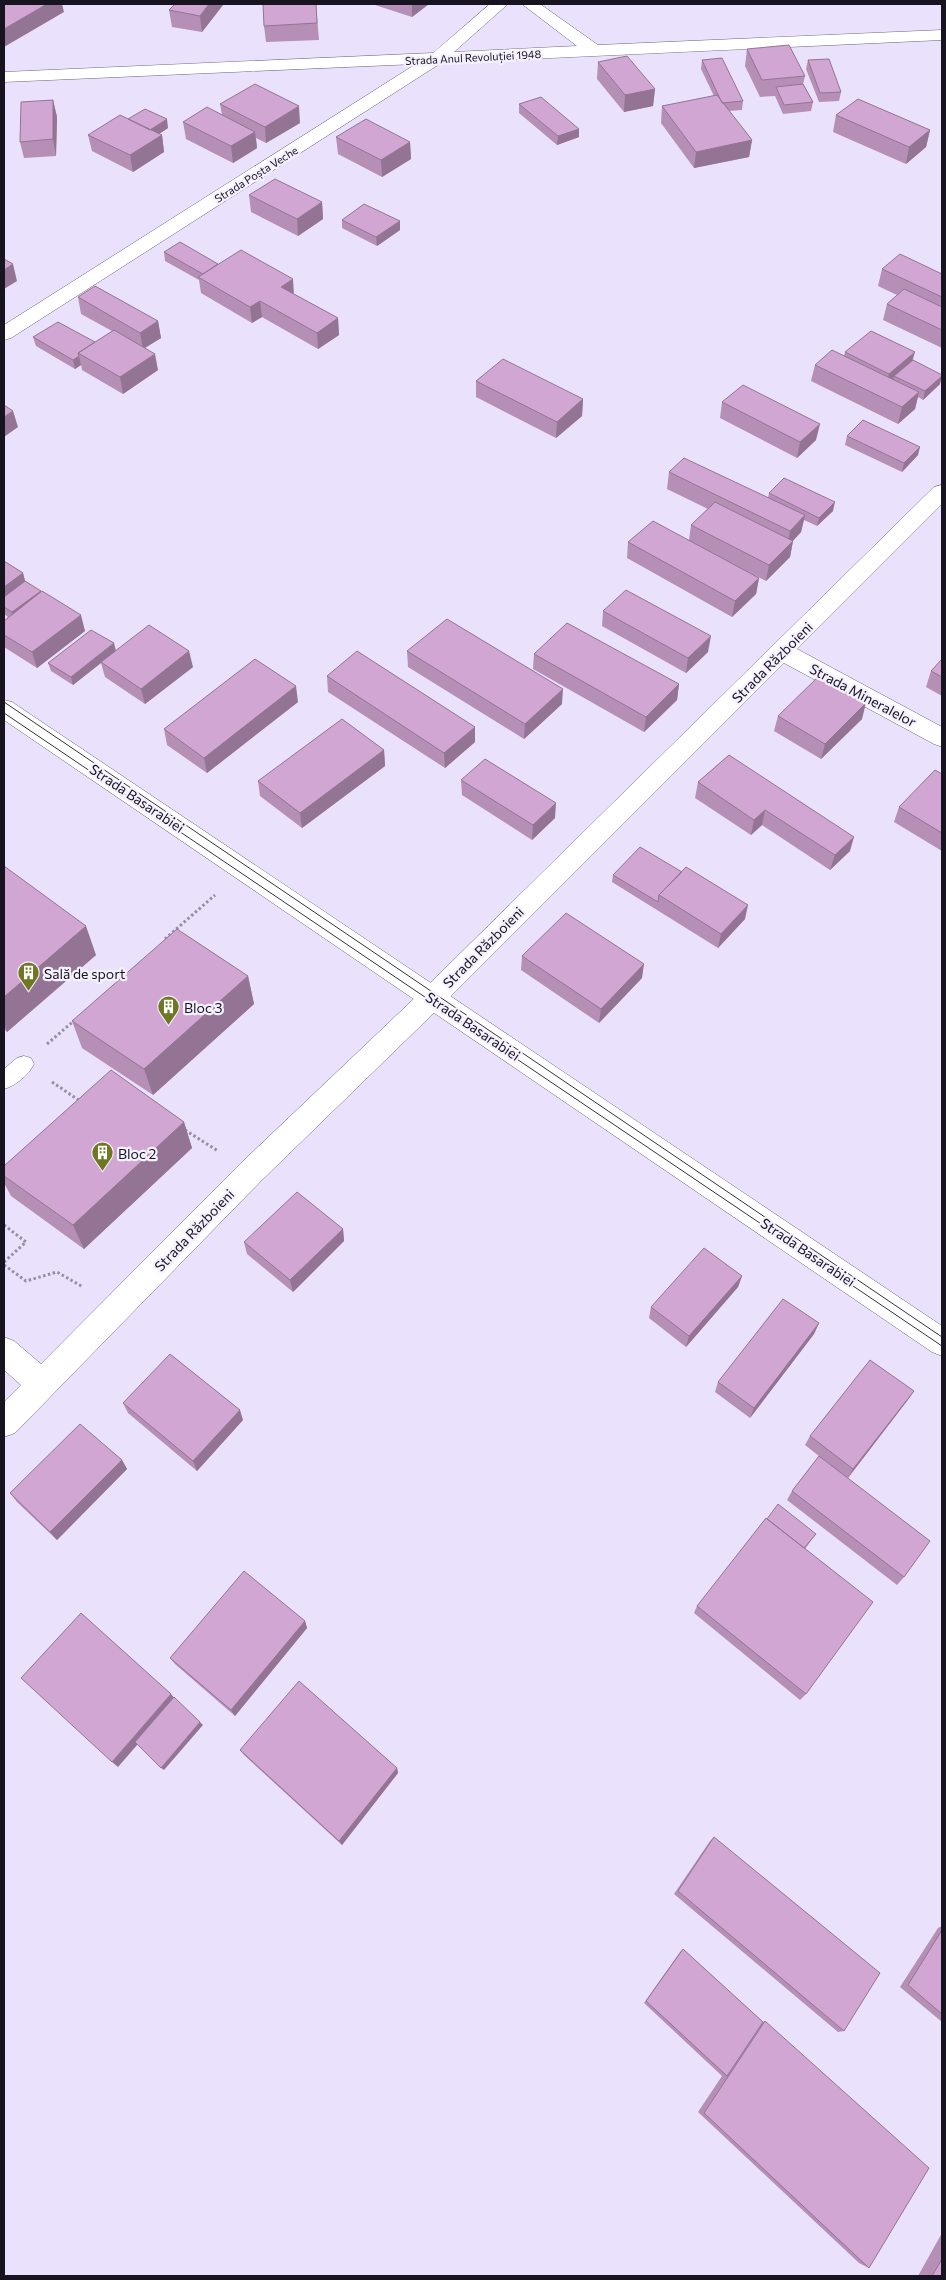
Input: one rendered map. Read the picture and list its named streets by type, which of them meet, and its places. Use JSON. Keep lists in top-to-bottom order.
{
  "streets": {
    "street": [
      "Strada Anul Revoluției 1948",
      "Strada Poșta Veche",
      "Strada Războieni",
      "Strada Mineralelor",
      "Strada Basarabiei"
    ]
  },
  "crossings": [
    ["Strada Anul Revoluției 1948", "Strada Poșta Veche"],
    ["Strada Războieni", "Strada Mineralelor"],
    ["Strada Războieni", "Strada Basarabiei"]
  ],
  "places": {
    "building": ["Sală de sport", "Bloc 3", "Bloc 2"]
  }
}
